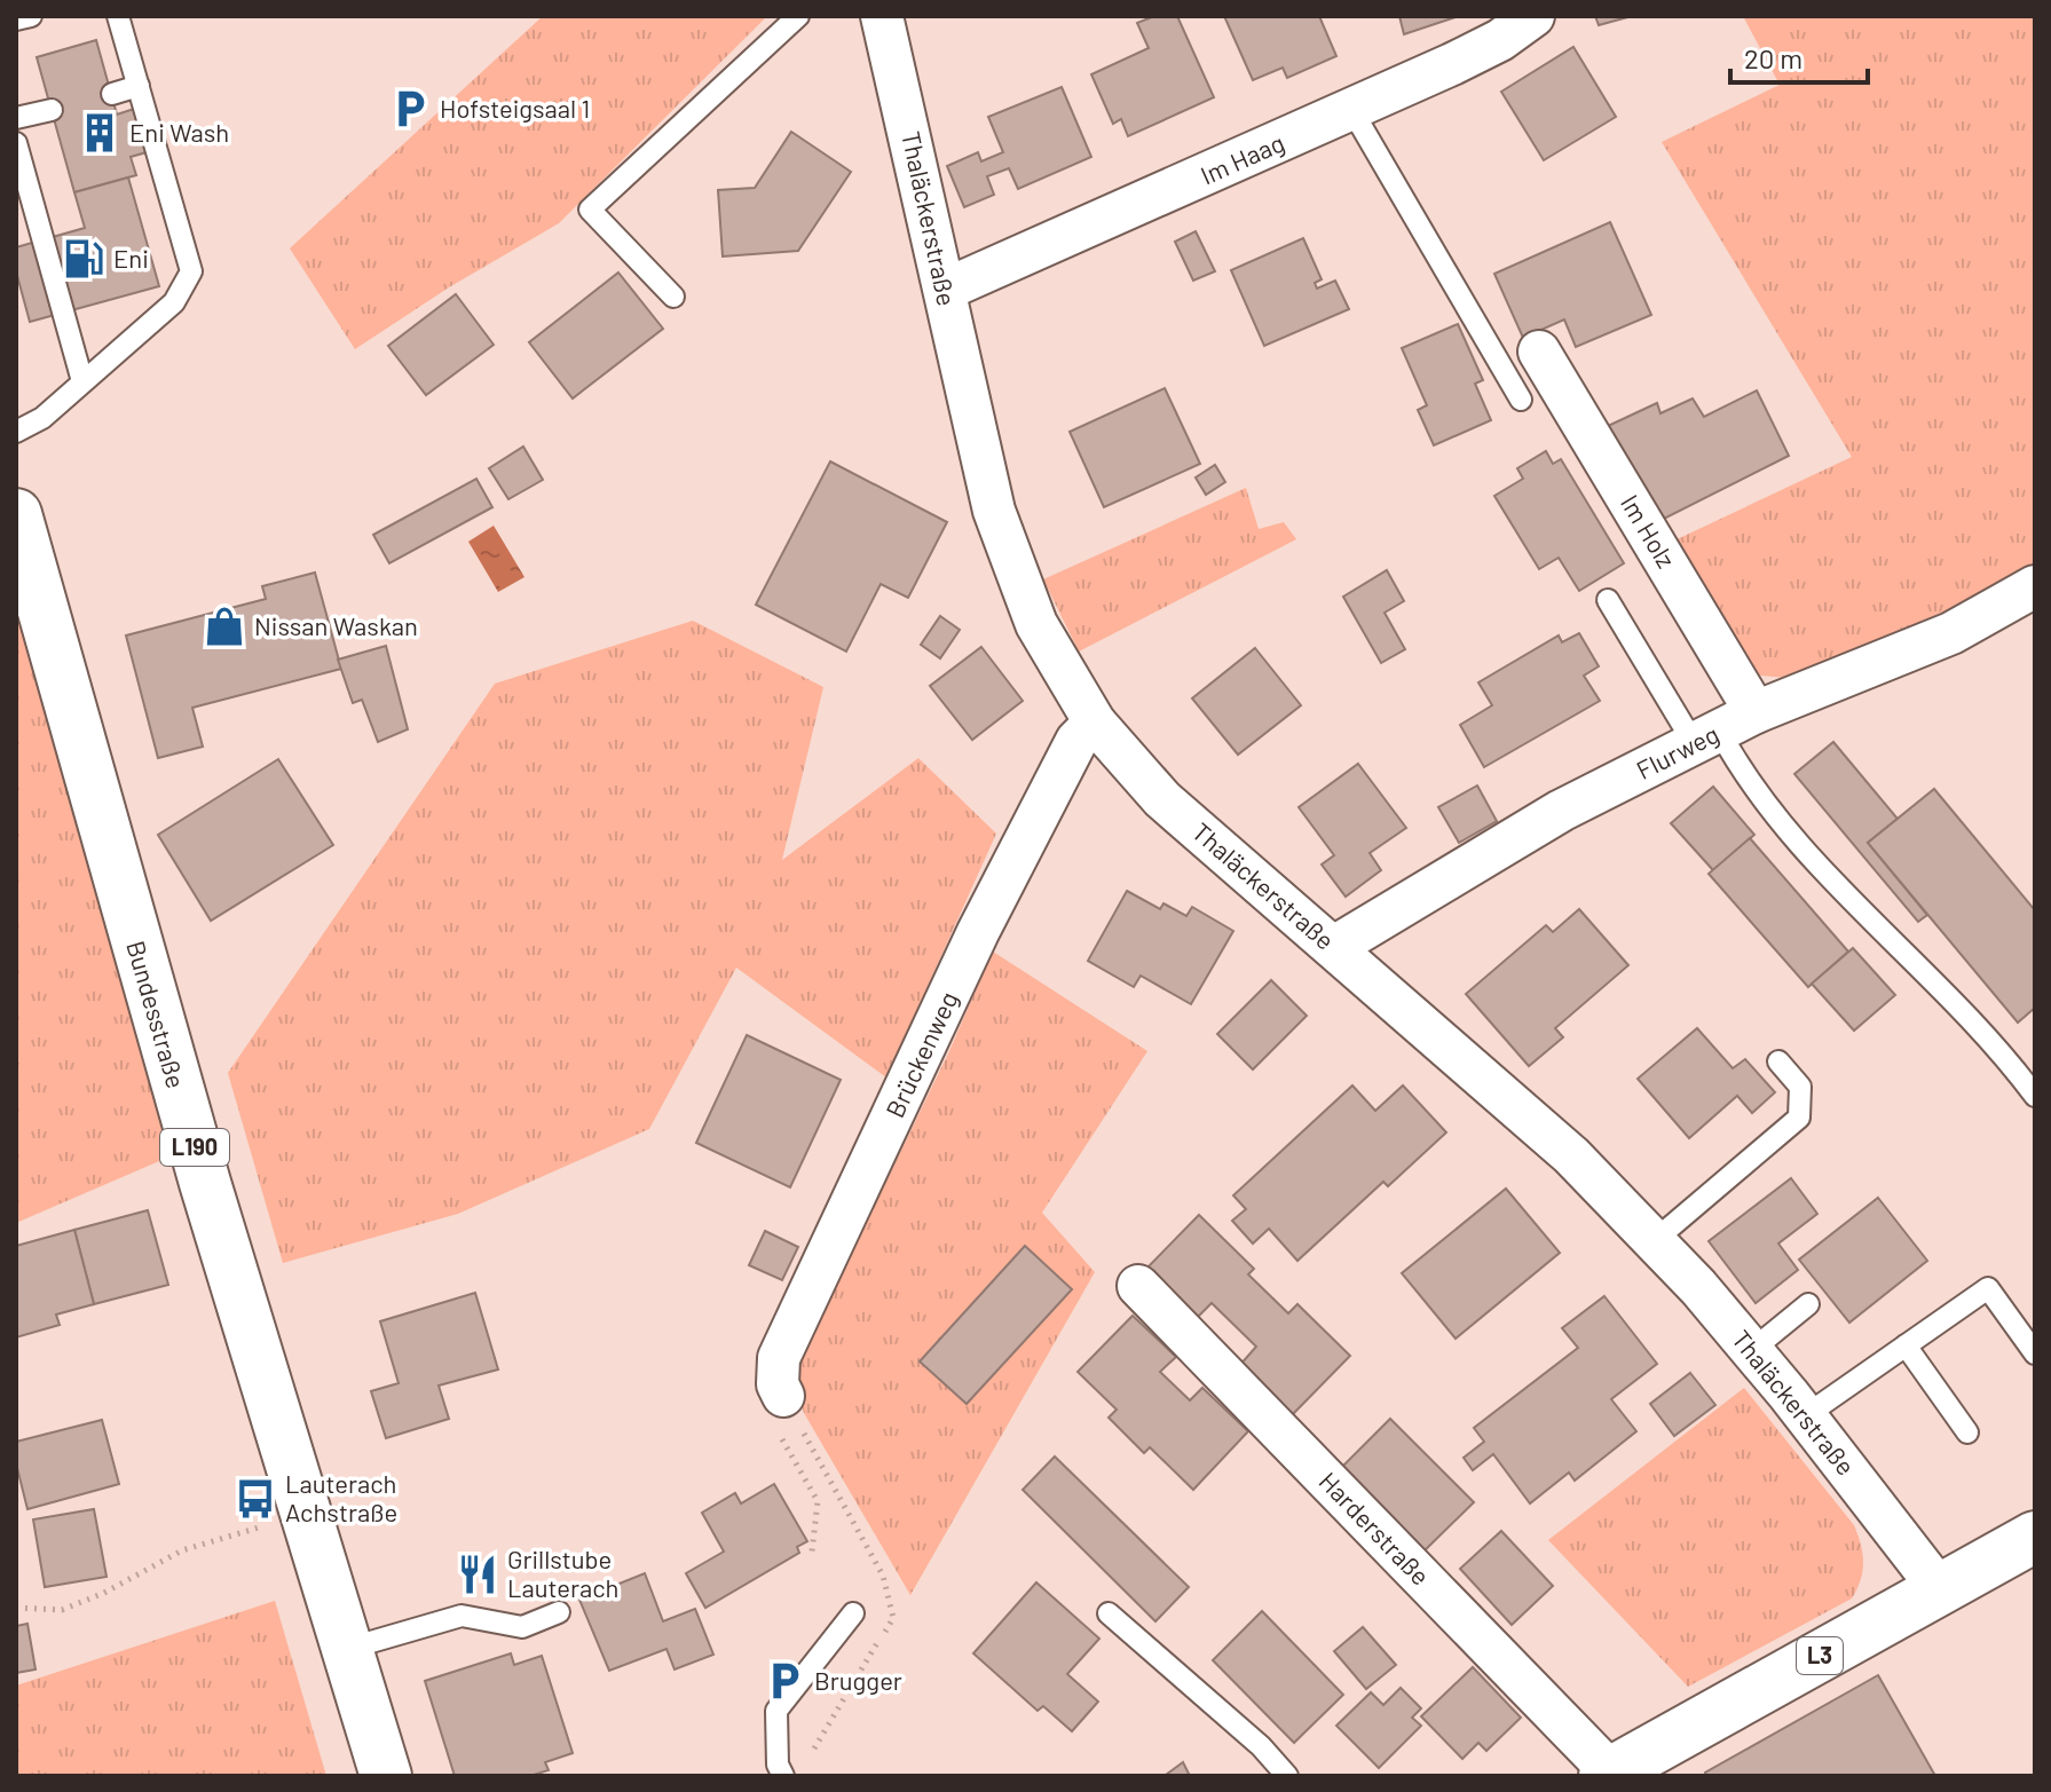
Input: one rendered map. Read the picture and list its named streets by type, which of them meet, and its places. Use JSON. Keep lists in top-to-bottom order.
{
  "streets": {
    "main road": [
      "Bundesstraße",
      "L190",
      "Harderstraße",
      "L3"
    ],
    "street": [
      "Im Haag",
      "Thaläckerstraße",
      "Im Holz",
      "Flurweg",
      "Brückenweg"
    ]
  },
  "crossings": [
    ["Im Haag", "Thaläckerstraße"],
    ["Thaläckerstraße", "Flurweg"],
    ["Thaläckerstraße", "Brückenweg"],
    ["Thaläckerstraße", "Harderstraße"],
    ["Im Holz", "Flurweg"]
  ],
  "places": {
    "parking": ["Hofsteigsaal 1", "Brugger"],
    "building": ["Eni Wash"],
    "fuel station": ["Eni"],
    "shop": ["Nissan Waskan"],
    "bus stop": ["Lauterach Achstraße"],
    "restaurant": ["Grillstube Lauterach"]
  },
  "scale_bar": "20 m"
}
